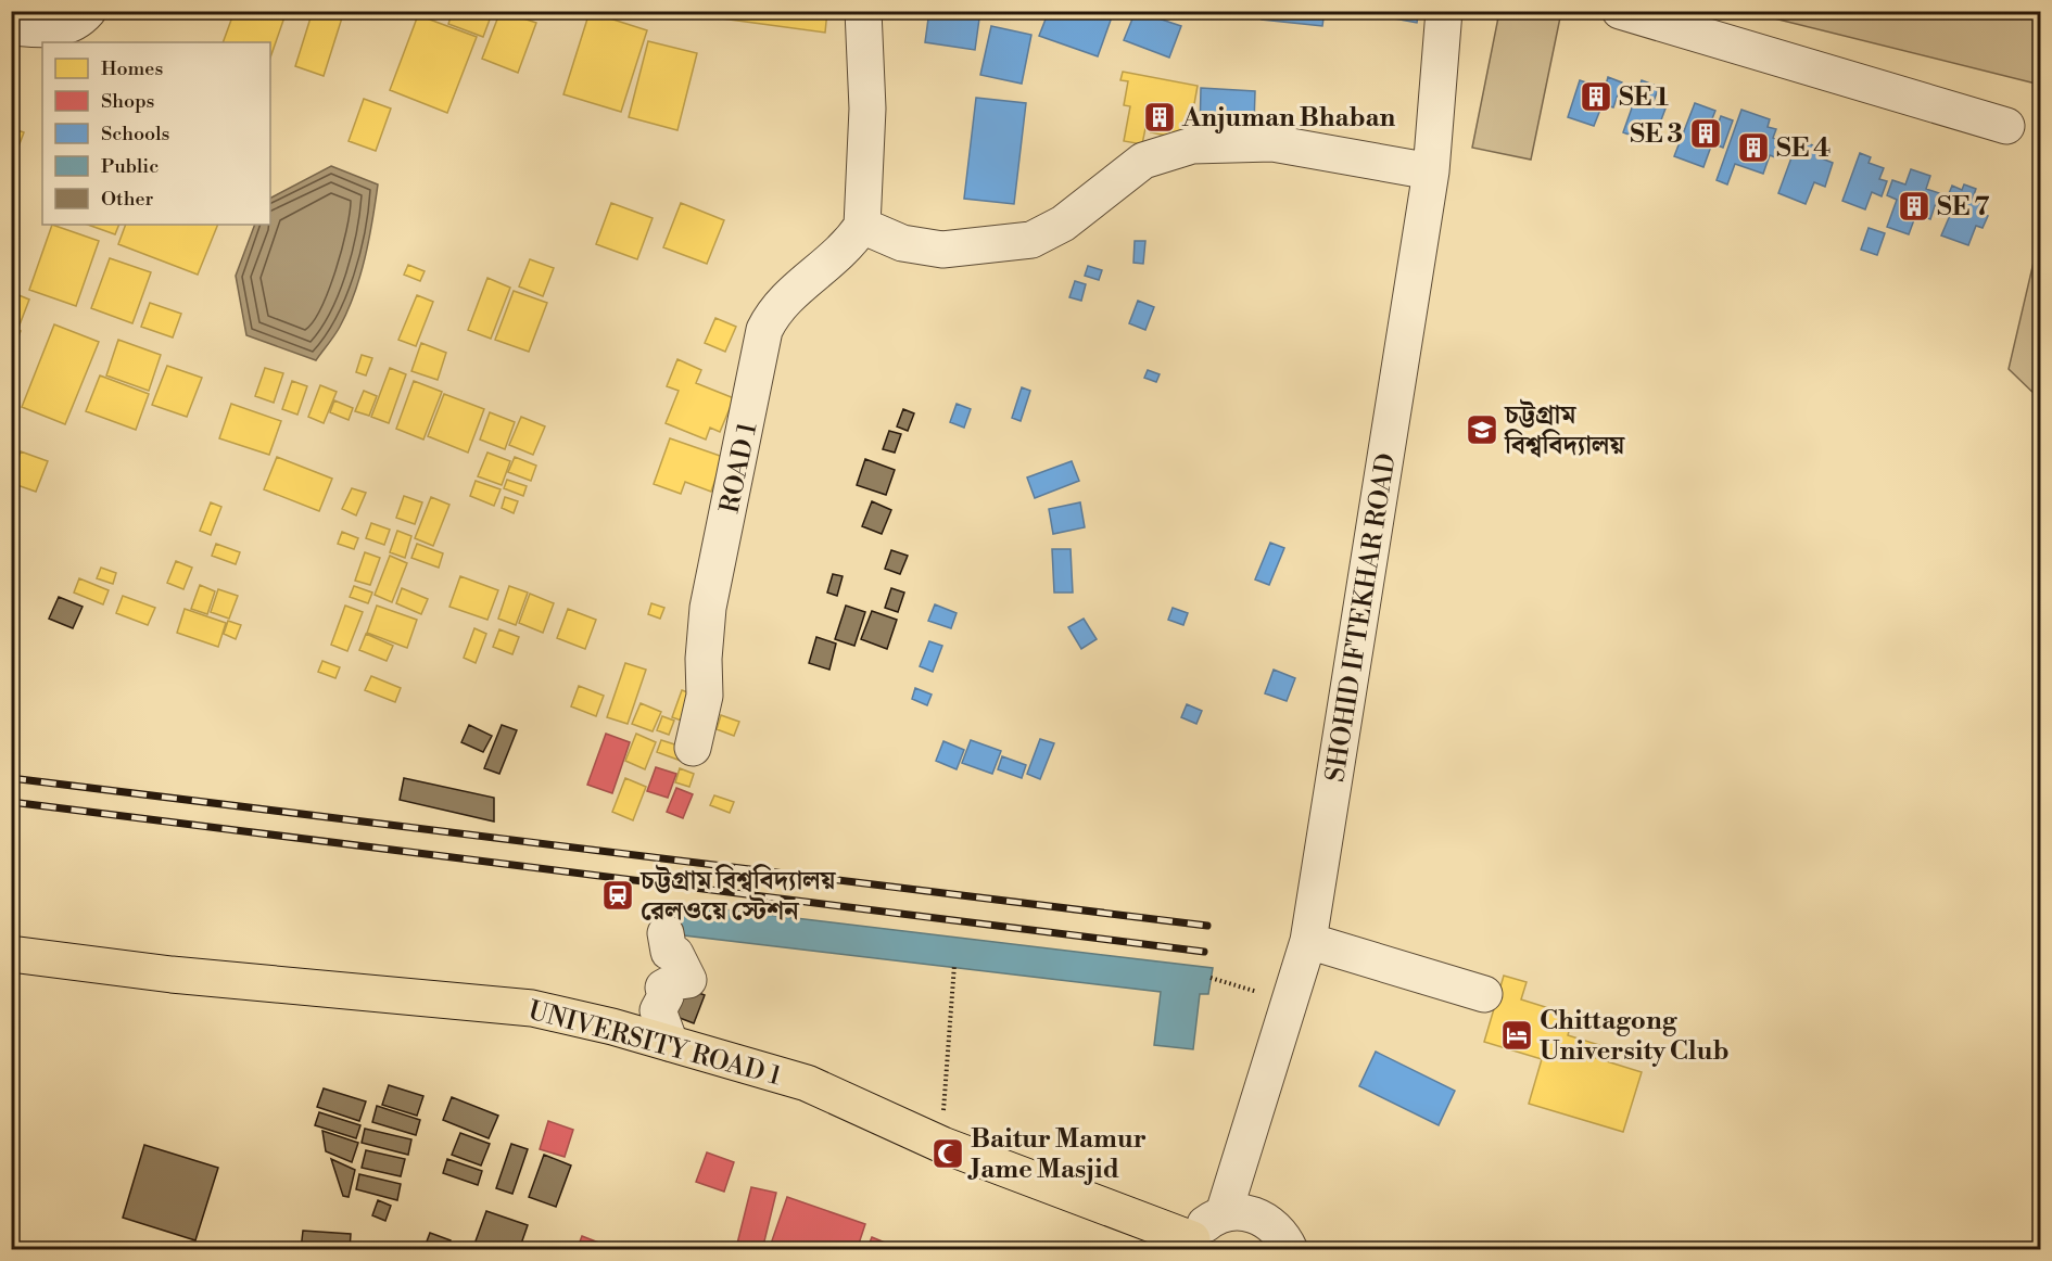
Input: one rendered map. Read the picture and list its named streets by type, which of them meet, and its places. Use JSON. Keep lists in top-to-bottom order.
{
  "streets": {
    "main road": ["UNIVERSITY ROAD 1"],
    "street": ["ROAD 1", "SHOHID IFTEKHAR ROAD"]
  },
  "places": {
    "building": [
      "SE 1",
      "Anjuman Bhaban",
      "SE 3",
      "SE 4",
      "SE 7"
    ],
    "school or university": ["চট্টগ্রাম বিশ্ববিদ্যালয়"],
    "station": ["চট্টগ্রাম বিশ্ববিদ্যালয় রেলওয়ে স্টেশন"],
    "hotel": ["Chittagong University Club"],
    "mosque": ["Baitur Mamur Jame Masjid"]
  },
  "legend": [
    "Homes",
    "Shops",
    "Schools",
    "Public",
    "Other"
  ]
}
